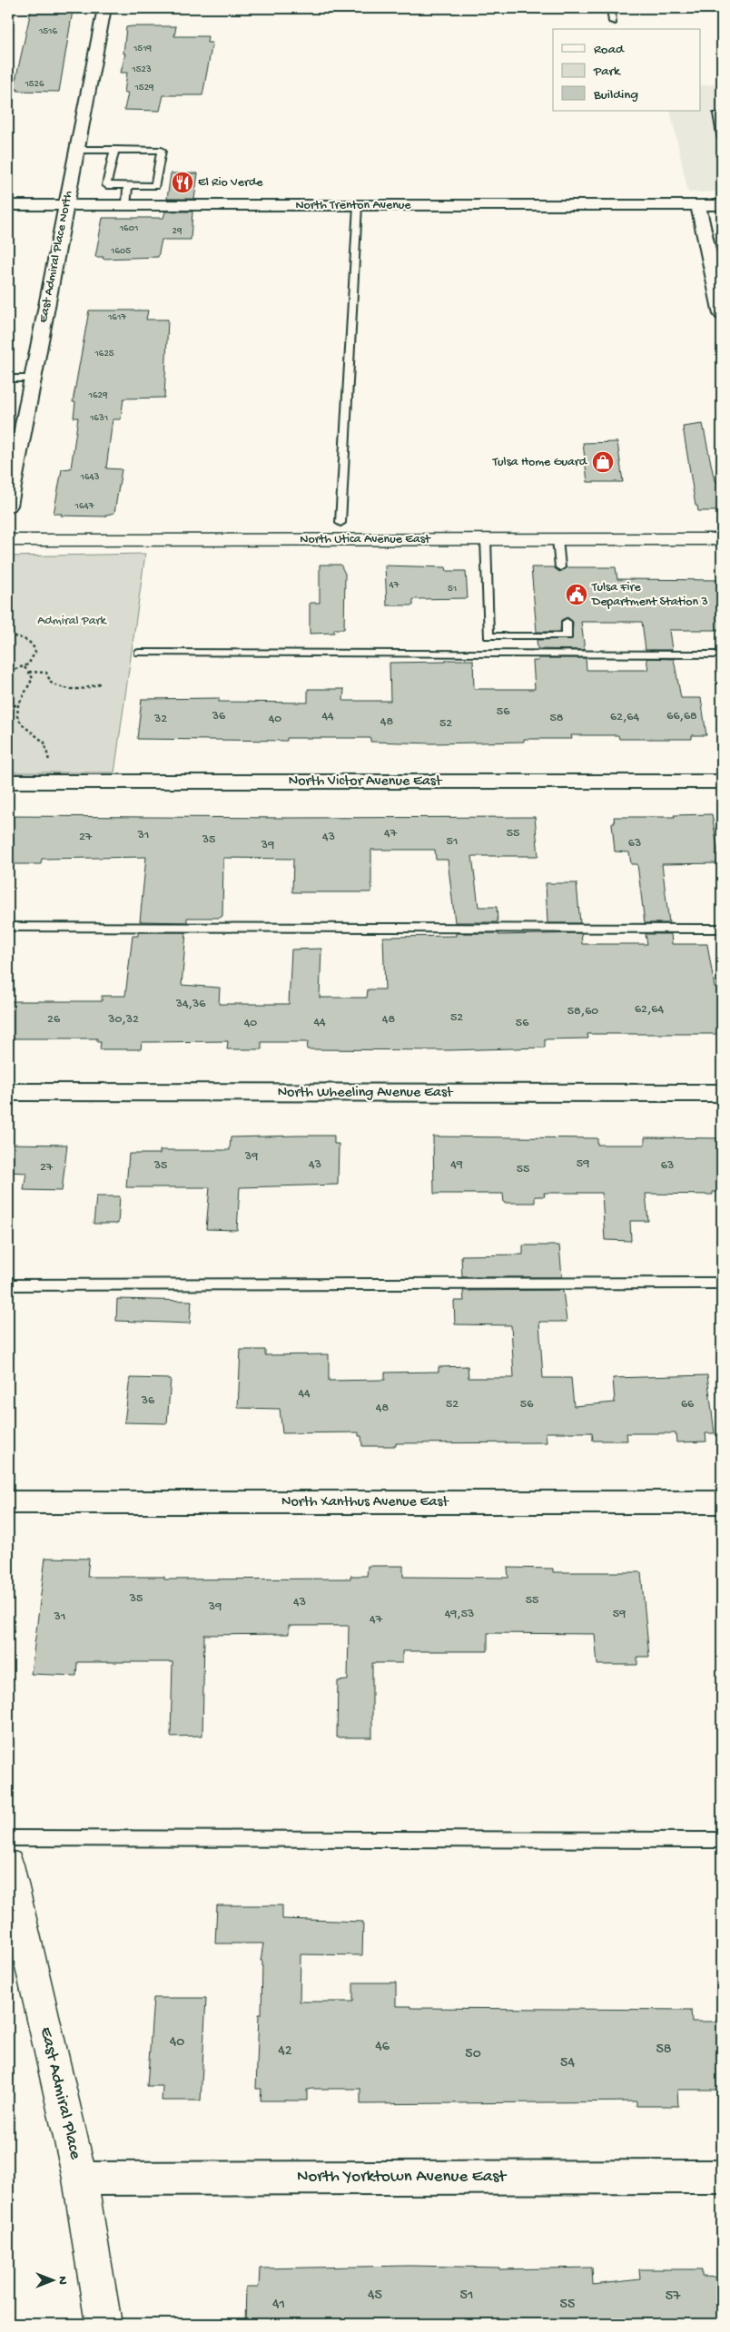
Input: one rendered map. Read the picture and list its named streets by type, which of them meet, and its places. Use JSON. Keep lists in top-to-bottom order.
{
  "streets": {
    "main road": ["North Utica Avenue East", "East Admiral Place"],
    "street": [
      "North Trenton Avenue",
      "East Admiral Place North",
      "North Victor Avenue East",
      "North Wheeling Avenue East",
      "North Xanthus Avenue East",
      "North Yorktown Avenue East"
    ]
  },
  "crossings": [
    ["North Trenton Avenue", "East Admiral Place North"],
    ["East Admiral Place", "North Yorktown Avenue East"]
  ],
  "parks": ["Admiral Park"],
  "places": {
    "restaurant": ["El Rio Verde"],
    "shop": ["Tulsa Home Guard"],
    "public building": ["Tulsa Fire Department Station 3"]
  },
  "house_numbers": [
    "1516",
    "1519",
    "1523",
    "1526",
    "1529",
    "1601",
    "29",
    "1605",
    "1617",
    "1625",
    "1629",
    "1631",
    "1643",
    "1647",
    "47",
    "51",
    "56",
    "36",
    "44",
    "66,68",
    "62,64",
    "58",
    "32",
    "40",
    "48",
    "52",
    "47",
    "55",
    "31",
    "27",
    "43",
    "35",
    "51",
    "63",
    "39",
    "34,36",
    "62,64",
    "58,60",
    "52",
    "26",
    "30,32",
    "48",
    "44",
    "40",
    "56",
    "39",
    "59",
    "43",
    "49",
    "35",
    "63",
    "27",
    "55",
    "44",
    "36",
    "52",
    "56",
    "66",
    "48",
    "35",
    "55",
    "43",
    "39",
    "49,53",
    "59",
    "31",
    "47",
    "40",
    "46",
    "58",
    "42",
    "50",
    "54",
    "45",
    "51",
    "57",
    "41",
    "55"
  ],
  "legend": ["Road", "Park", "Building"],
  "north": "right"
}
